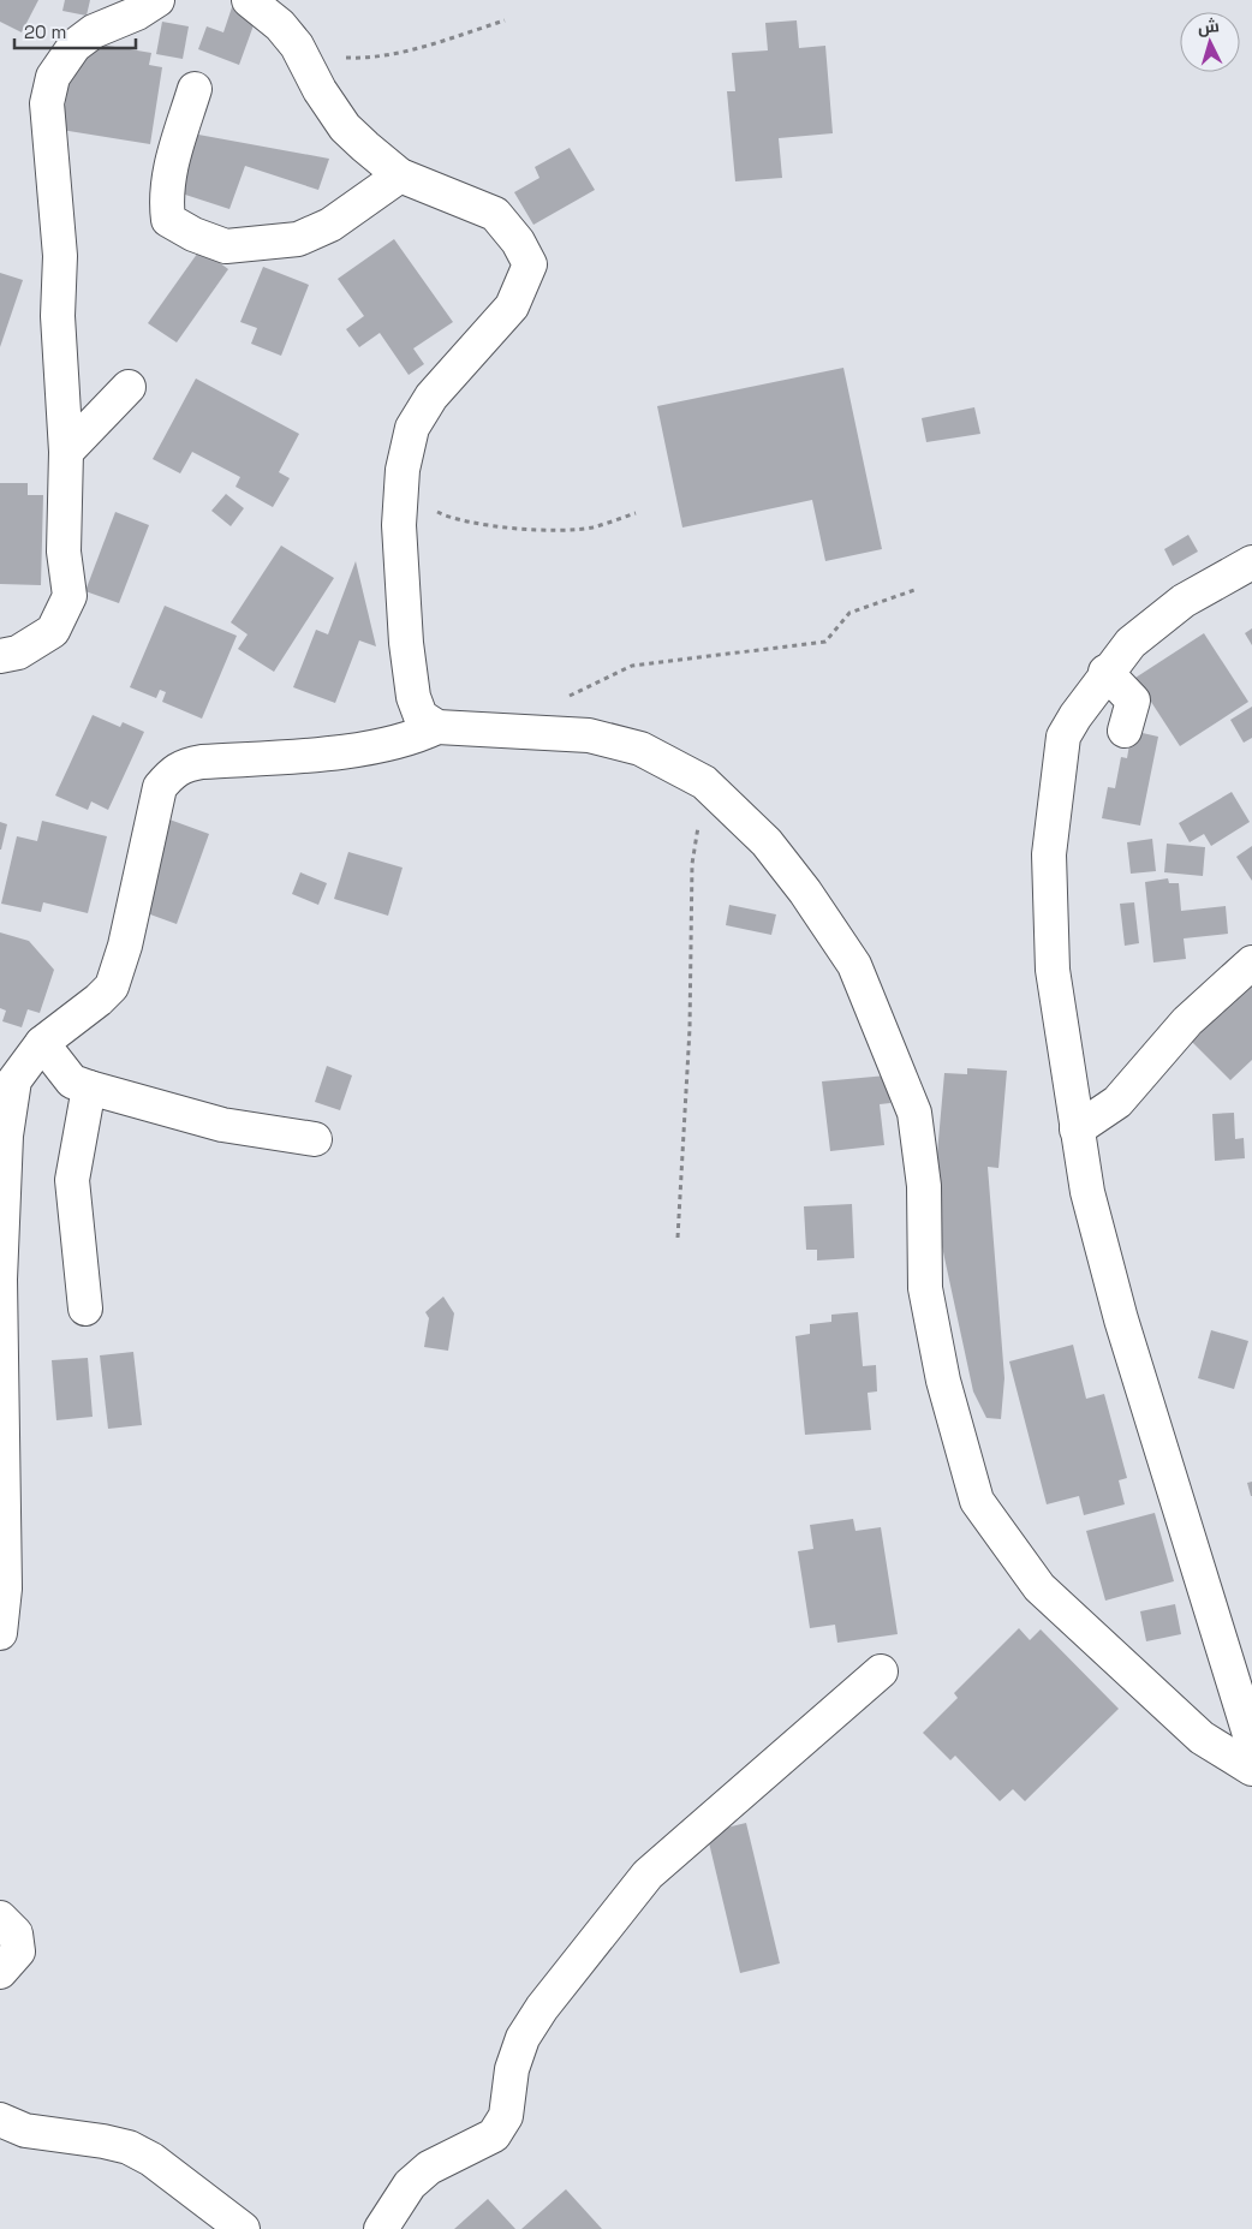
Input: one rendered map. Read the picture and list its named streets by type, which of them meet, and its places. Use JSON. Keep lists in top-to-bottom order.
{
  "scale_bar": "20 m",
  "north": "top"
}
